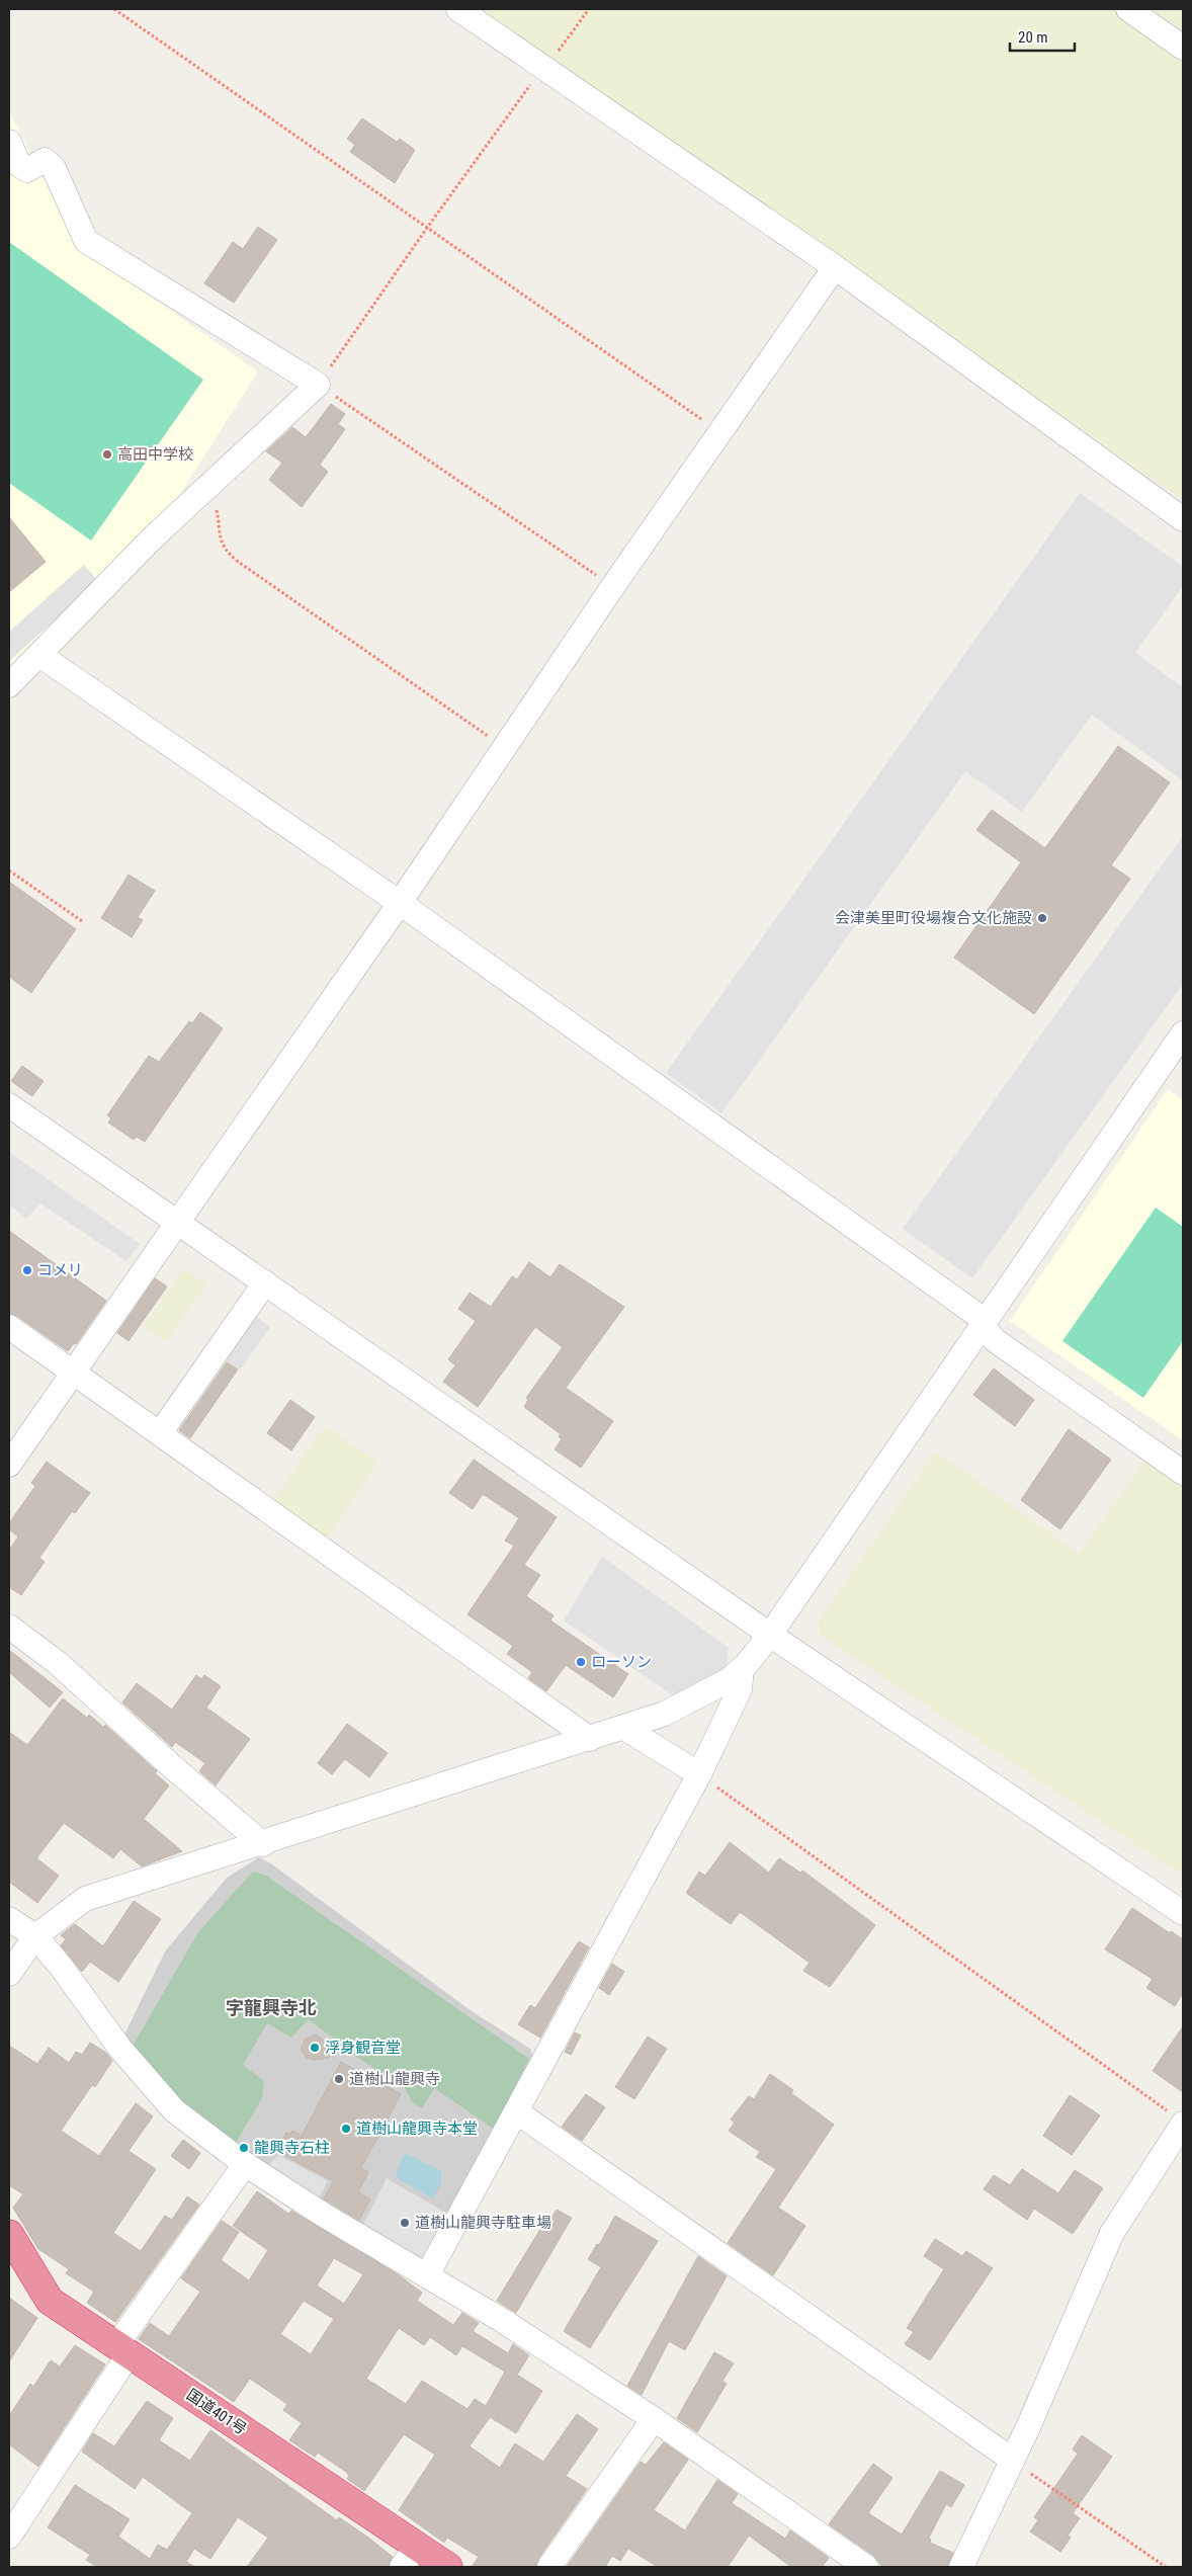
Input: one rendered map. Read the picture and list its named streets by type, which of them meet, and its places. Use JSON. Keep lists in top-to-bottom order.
{
  "streets": {
    "highway": ["国道401号"]
  },
  "districts": ["字龍興寺北"],
  "places": [
    "高田中学校",
    "会津美里町役場複合文化施設",
    "コメリ",
    "ローソン",
    "浮身観音堂",
    "道樹山龍興寺",
    "道樹山龍興寺本堂",
    "龍興寺石柱",
    "道樹山龍興寺駐車場"
  ],
  "scale_bar": "20 m"
}
